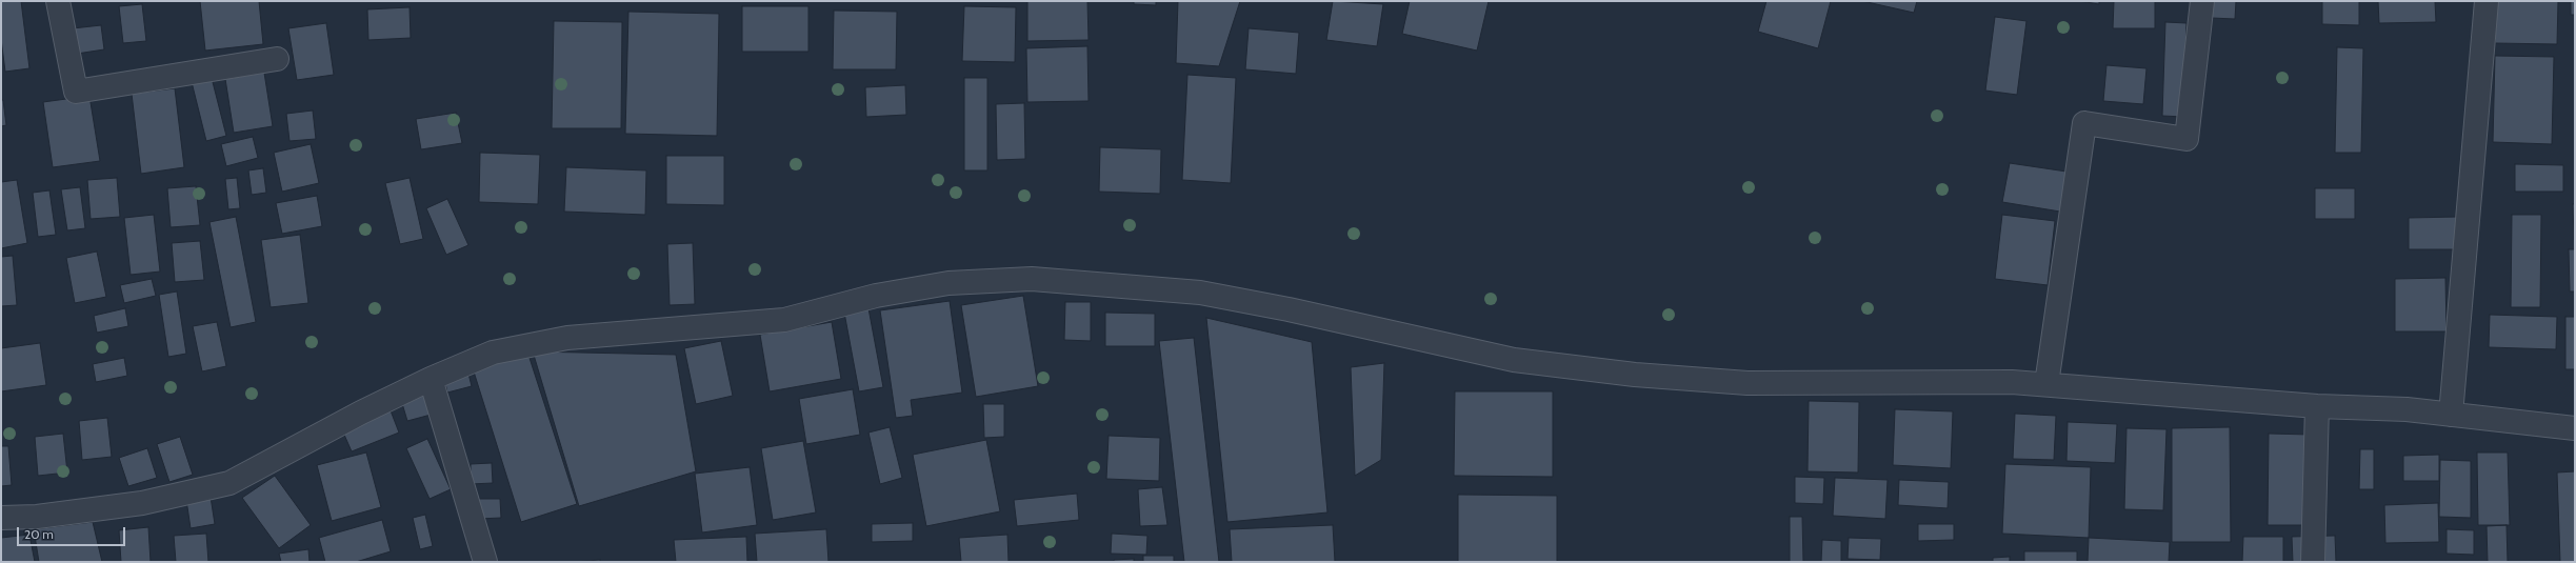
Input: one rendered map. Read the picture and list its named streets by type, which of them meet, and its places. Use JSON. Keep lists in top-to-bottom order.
{
  "scale_bar": "20 m"
}
